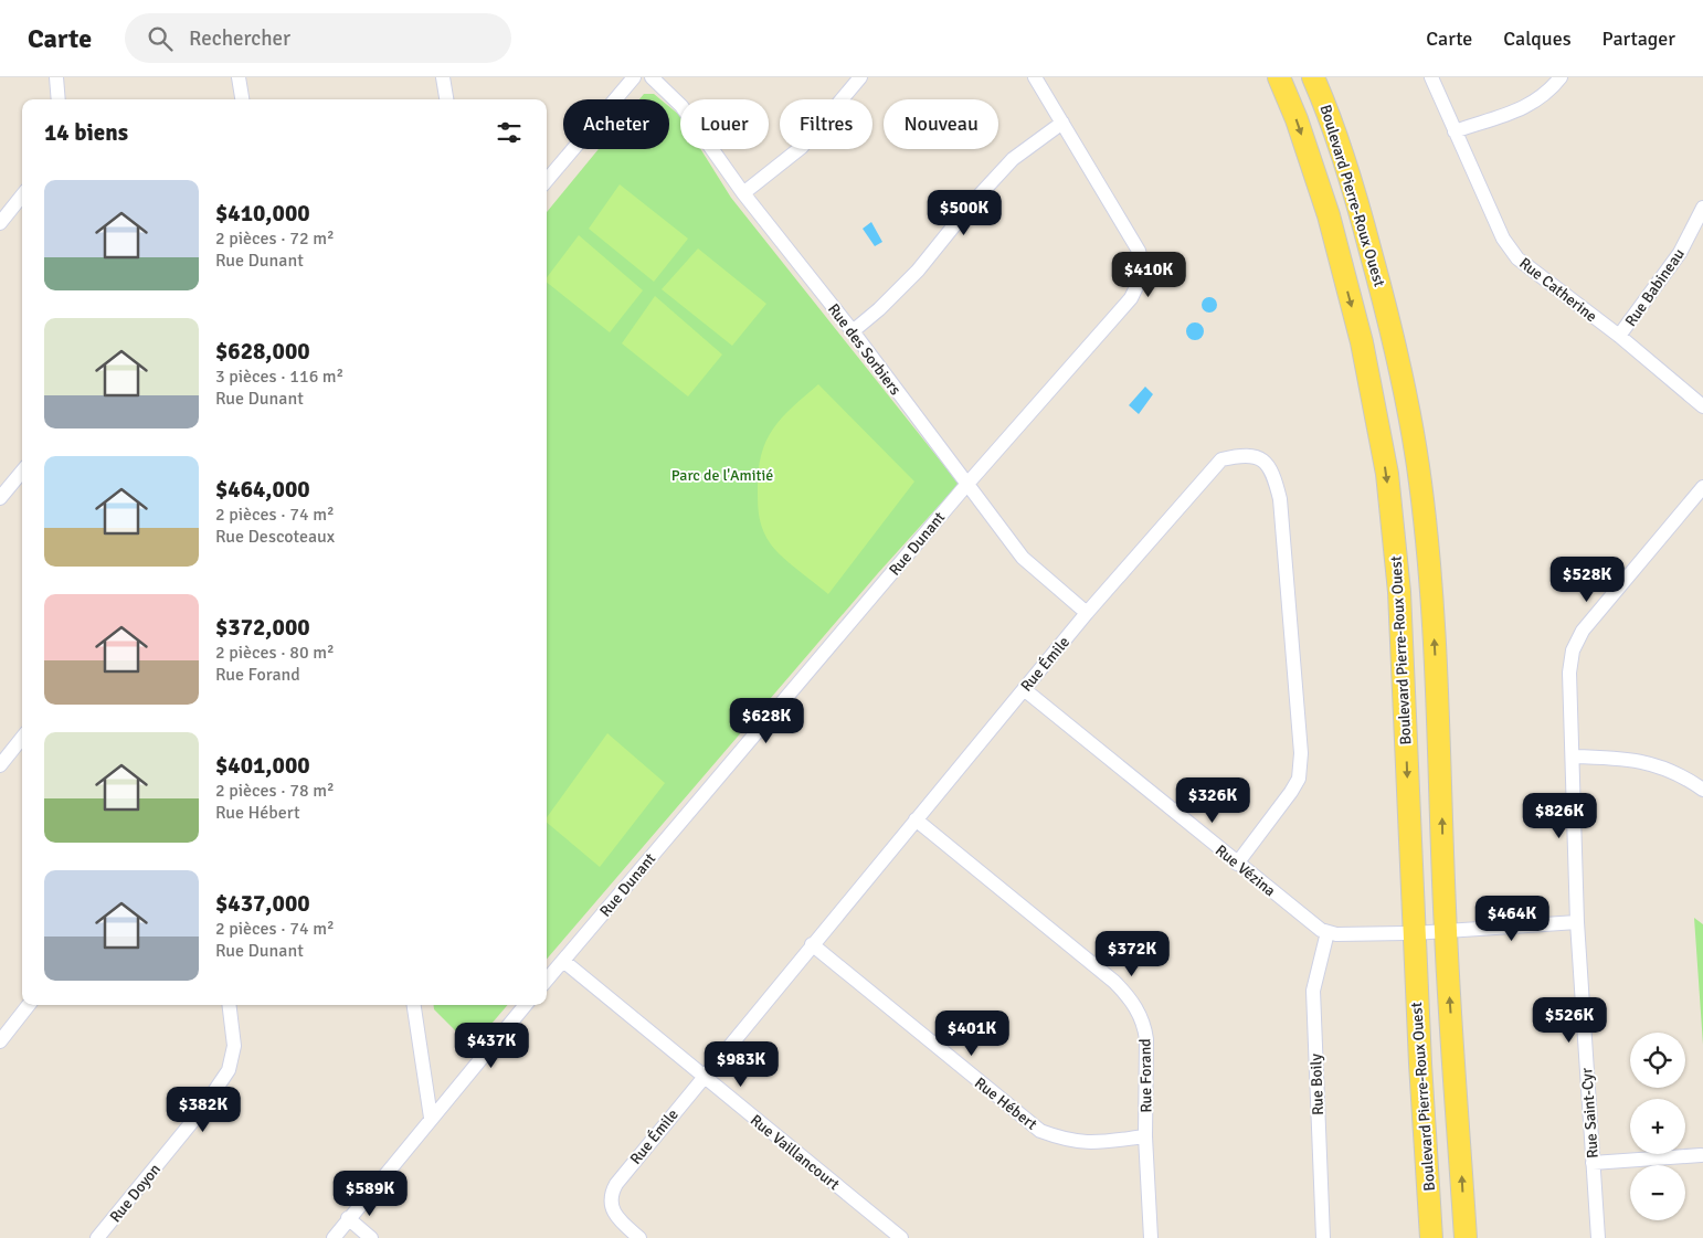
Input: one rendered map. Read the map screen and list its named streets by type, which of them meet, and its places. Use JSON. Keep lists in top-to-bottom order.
{
  "streets": {
    "main road": ["Boulevard Pierre-Roux Ouest"],
    "street": [
      "Rue Babineau",
      "Rue Catherine",
      "Rue des Sorbiers",
      "Rue Dunant",
      "Rue Émile",
      "Rue Vézina",
      "Rue Forand",
      "Rue Boily",
      "Rue Hébert",
      "Rue Saint-Cyr",
      "Rue Vaillancourt",
      "Rue Doyon"
    ]
  },
  "crossings": [
    ["Boulevard Pierre-Roux Ouest", "Rue Vézina"],
    ["Rue Babineau", "Rue Catherine"],
    ["Rue des Sorbiers", "Rue Dunant"],
    ["Rue des Sorbiers", "Rue Émile"],
    ["Rue Dunant", "Rue Vaillancourt"],
    ["Rue Émile", "Rue Vézina"],
    ["Rue Émile", "Rue Forand"],
    ["Rue Émile", "Rue Hébert"],
    ["Rue Émile", "Rue Vaillancourt"],
    ["Rue Vézina", "Rue Boily"],
    ["Rue Vézina", "Rue Saint-Cyr"],
    ["Rue Forand", "Rue Hébert"]
  ],
  "parks": ["Parc de l'Amitié"],
  "page": {
    "header": "Carte",
    "search": "Rechercher",
    "nav": ["Carte", "Calques", "Partager"],
    "chip": [
      "Acheter",
      "Louer",
      "Filtres",
      "Nouveau"
    ],
    "heading": "14 biens",
    "list": [
      {
        "name": "$410,000",
        "note": "2 pièces · 72 m² · Rue Dunant"
      },
      {
        "name": "$628,000",
        "note": "3 pièces · 116 m² · Rue Dunant"
      },
      {
        "name": "$464,000",
        "note": "2 pièces · 74 m² · Rue Descoteaux"
      },
      {
        "name": "$372,000",
        "note": "2 pièces · 80 m² · Rue Forand"
      },
      {
        "name": "$401,000",
        "note": "2 pièces · 78 m² · Rue Hébert"
      },
      {
        "name": "$437,000",
        "note": "2 pièces · 74 m² · Rue Dunant"
      }
    ],
    "price": [
      "$500K",
      "$410K",
      "$528K",
      "$628K",
      "$326K",
      "$826K",
      "$464K",
      "$372K",
      "$526K",
      "$401K",
      "$437K",
      "$983K",
      "$382K",
      "$589K"
    ],
    "map_buttons": ["+", "−"]
  }
}
